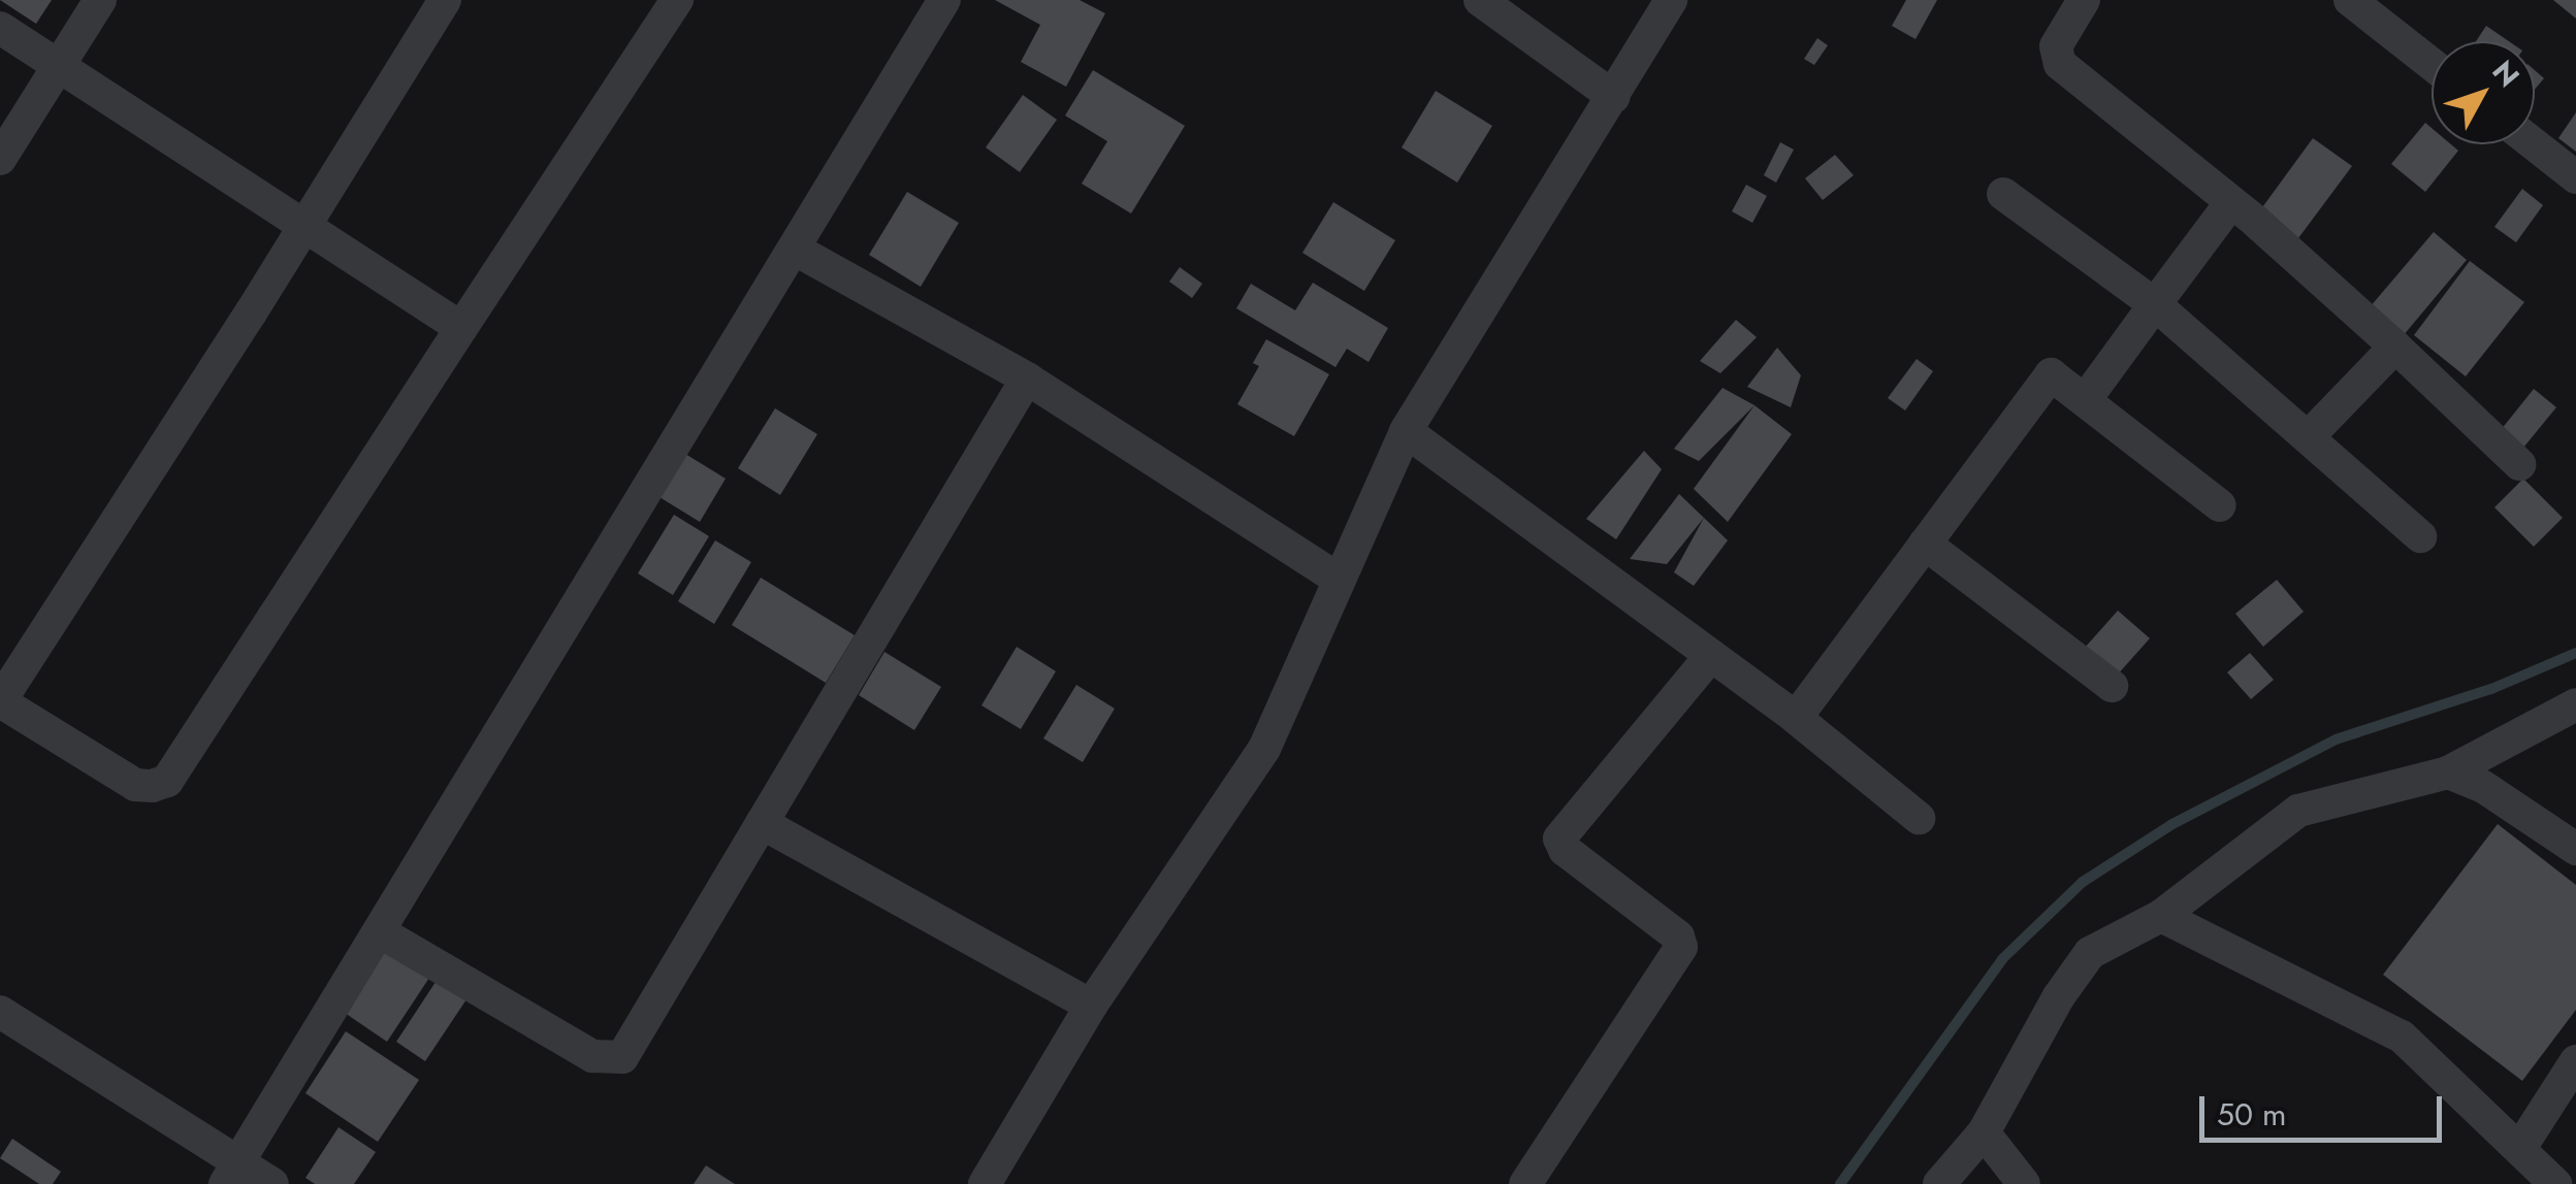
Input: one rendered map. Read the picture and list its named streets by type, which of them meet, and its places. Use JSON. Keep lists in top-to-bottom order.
{
  "scale_bar": "50 m",
  "north": "top right"
}
